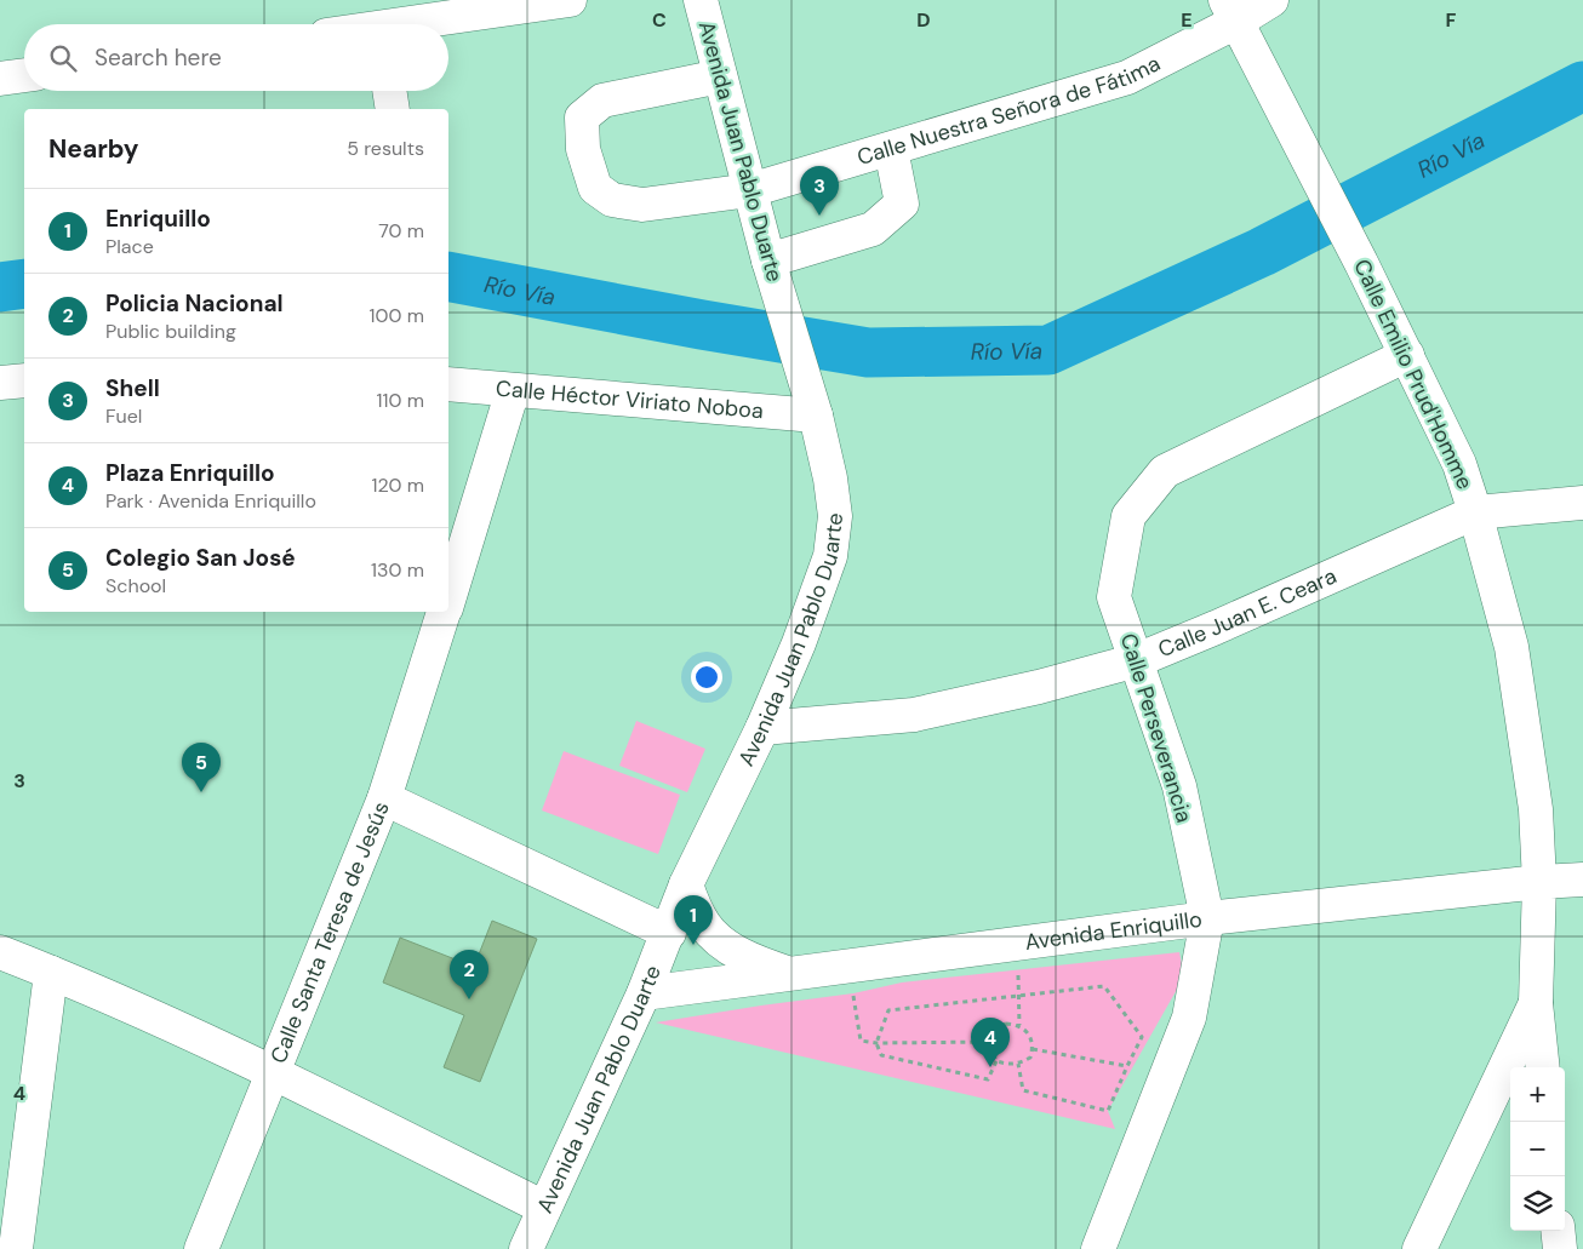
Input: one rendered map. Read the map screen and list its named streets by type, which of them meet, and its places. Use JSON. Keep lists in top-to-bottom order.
{
  "streets": {
    "street": [
      "Calle Nuestra Señora de Fátima",
      "Avenida Juan Pablo Duarte",
      "Calle Emilio Prud'Homme",
      "Calle Héctor Viriato Noboa",
      "Calle Juan E. Ceara",
      "Calle Perseverancia",
      "Avenida Enriquillo",
      "Calle Santa Teresa de Jesús"
    ]
  },
  "crossings": [
    ["Calle Nuestra Señora de Fátima", "Avenida Juan Pablo Duarte"],
    ["Calle Nuestra Señora de Fátima", "Calle Emilio Prud'Homme"],
    ["Avenida Juan Pablo Duarte", "Calle Héctor Viriato Noboa"],
    ["Avenida Juan Pablo Duarte", "Calle Juan E. Ceara"],
    ["Avenida Juan Pablo Duarte", "Avenida Enriquillo"],
    ["Calle Emilio Prud'Homme", "Calle Juan E. Ceara"],
    ["Calle Emilio Prud'Homme", "Calle Perseverancia"],
    ["Calle Emilio Prud'Homme", "Avenida Enriquillo"],
    ["Calle Héctor Viriato Noboa", "Calle Santa Teresa de Jesús"],
    ["Calle Juan E. Ceara", "Calle Perseverancia"],
    ["Calle Perseverancia", "Avenida Enriquillo"]
  ],
  "water": ["Río Vía"],
  "page": {
    "search": "Search here",
    "heading": ["Nearby", "5 results"],
    "pins": [
      "3",
      "5",
      "1",
      "2",
      "4"
    ],
    "list": [
      {
        "mark": "1",
        "name": "Enriquillo",
        "note": "Place",
        "value": "70 m"
      },
      {
        "mark": "2",
        "name": "Policia Nacional",
        "note": "Public building",
        "value": "100 m"
      },
      {
        "mark": "3",
        "name": "Shell",
        "note": "Fuel",
        "value": "110 m"
      },
      {
        "mark": "4",
        "name": "Plaza Enriquillo",
        "note": "Park · Avenida Enriquillo",
        "value": "120 m"
      },
      {
        "mark": "5",
        "name": "Colegio San José",
        "note": "School",
        "value": "130 m"
      }
    ],
    "map_buttons": ["+", "−"]
  },
  "grid": {
    "columns": [
      "C",
      "D",
      "E",
      "F"
    ],
    "rows": ["3", "4"]
  }
}
